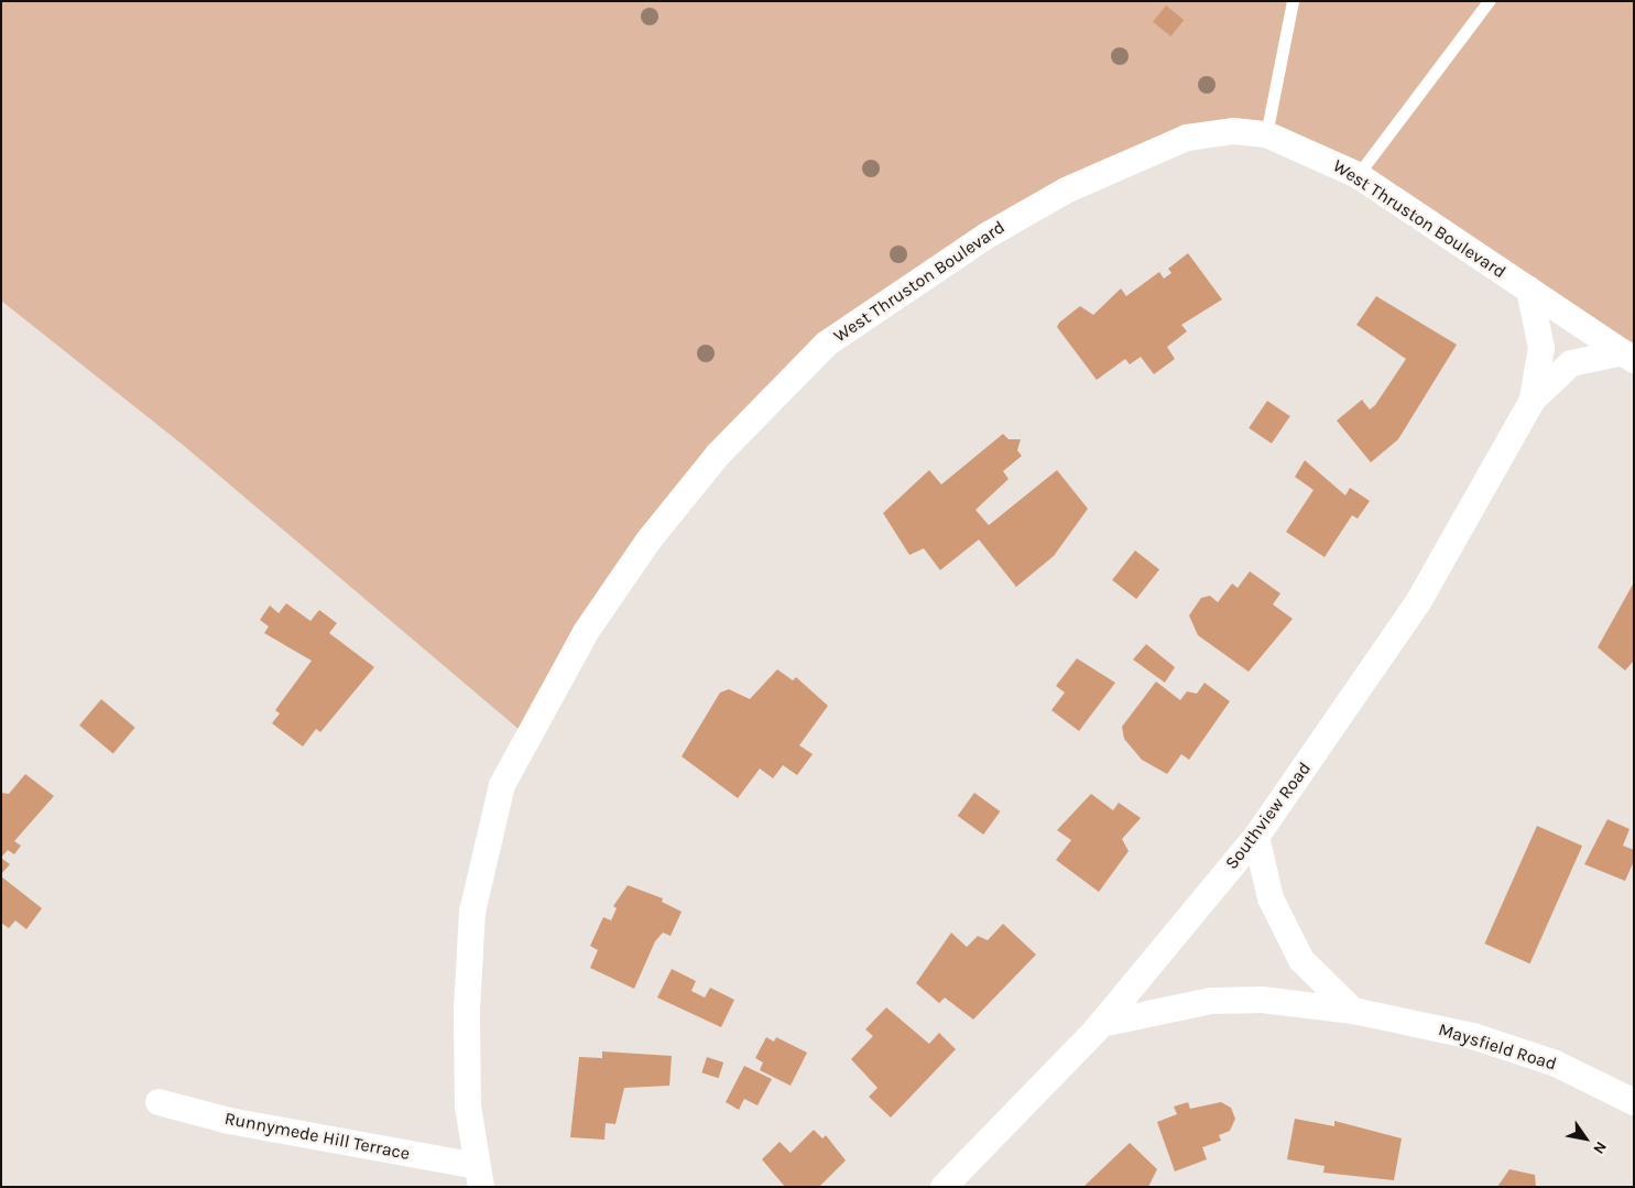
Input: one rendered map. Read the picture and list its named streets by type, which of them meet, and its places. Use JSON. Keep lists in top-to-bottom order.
{
  "streets": {
    "street": [
      "West Thruston Boulevard",
      "Southview Road",
      "Maysfield Road",
      "Runnymede Hill Terrace"
    ]
  },
  "crossings": [
    ["West Thruston Boulevard", "Southview Road"],
    ["West Thruston Boulevard", "Runnymede Hill Terrace"],
    ["Southview Road", "Maysfield Road"]
  ],
  "north": "bottom right"
}
